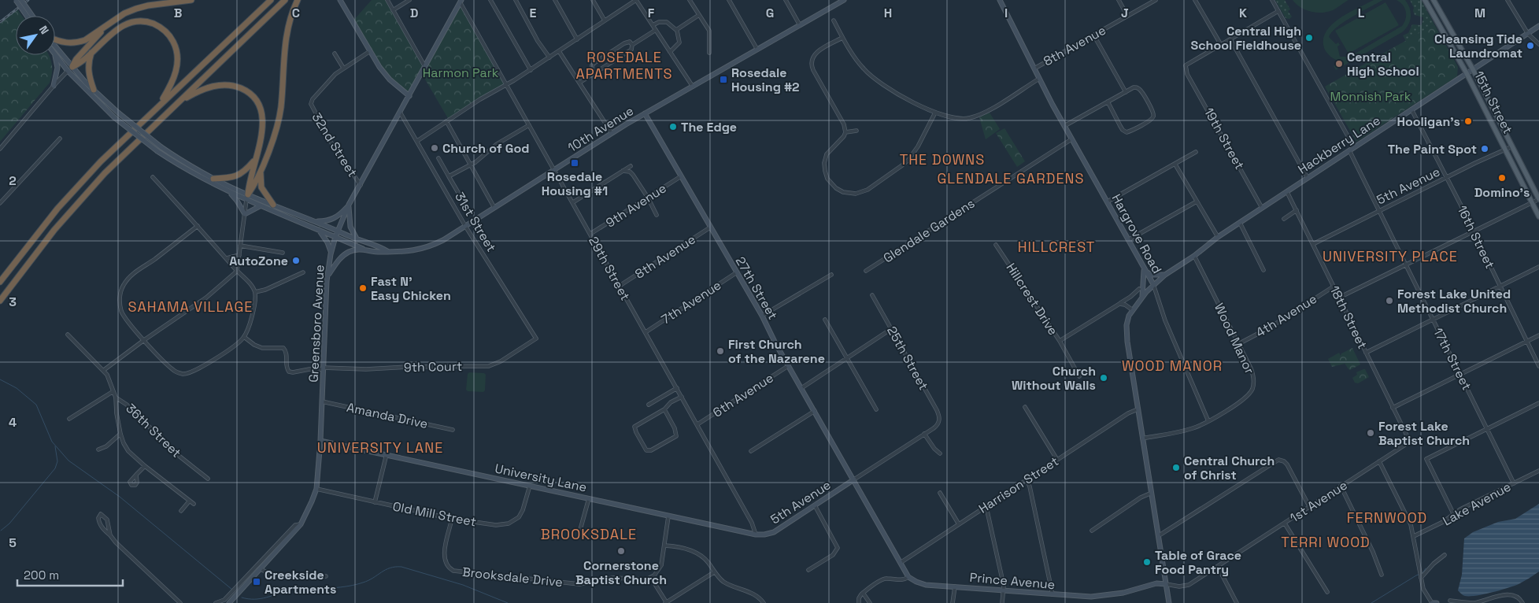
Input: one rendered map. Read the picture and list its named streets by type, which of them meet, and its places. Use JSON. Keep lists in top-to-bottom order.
{
  "streets": {
    "main road": [
      "15th Street",
      "10th Avenue",
      "Hackberry Lane",
      "5th Avenue",
      "Hargrove Road",
      "27th Street",
      "Greensboro Avenue",
      "University Lane",
      "Prince Avenue"
    ],
    "street": [
      "8th Avenue",
      "19th Street",
      "32nd Street",
      "9th Avenue",
      "31st Street",
      "Glendale Gardens",
      "16th Street",
      "29th Street",
      "Hillcrest Drive",
      "7th Avenue",
      "4th Avenue",
      "18th Street",
      "Wood Manor",
      "25th Street",
      "17th Street",
      "9th Court",
      "6th Avenue",
      "Amanda Drive",
      "36th Street",
      "Harrison Street",
      "1st Avenue",
      "Lake Avenue",
      "Old Mill Street",
      "Brooksdale Drive"
    ]
  },
  "crossings": [
    ["8th Avenue", "Hargrove Road"],
    ["8th Avenue", "29th Street"],
    ["8th Avenue", "27th Street"],
    ["15th Street", "Hackberry Lane"],
    ["15th Street", "5th Avenue"],
    ["10th Avenue", "31st Street"],
    ["10th Avenue", "29th Street"],
    ["10th Avenue", "27th Street"],
    ["19th Street", "Hackberry Lane"],
    ["32nd Street", "Greensboro Avenue"],
    ["Hackberry Lane", "Hargrove Road"],
    ["Hackberry Lane", "16th Street"],
    ["Hackberry Lane", "18th Street"],
    ["Hackberry Lane", "Wood Manor"],
    ["Hackberry Lane", "17th Street"],
    ["5th Avenue", "16th Street"],
    ["5th Avenue", "29th Street"],
    ["5th Avenue", "27th Street"],
    ["5th Avenue", "18th Street"],
    ["5th Avenue", "17th Street"],
    ["5th Avenue", "University Lane"],
    ["9th Avenue", "29th Street"],
    ["9th Avenue", "27th Street"],
    ["31st Street", "Greensboro Avenue"],
    ["31st Street", "9th Court"],
    ["Glendale Gardens", "Hargrove Road"],
    ["Hargrove Road", "Wood Manor"],
    ["Hargrove Road", "Harrison Street"],
    ["Hargrove Road", "1st Avenue"],
    ["Hargrove Road", "Prince Avenue"],
    ["29th Street", "7th Avenue"],
    ["29th Street", "Greensboro Avenue"],
    ["29th Street", "6th Avenue"],
    ["29th Street", "University Lane"],
    ["27th Street", "7th Avenue"],
    ["27th Street", "6th Avenue"],
    ["27th Street", "Harrison Street"],
    ["27th Street", "Prince Avenue"],
    ["4th Avenue", "18th Street"],
    ["4th Avenue", "Wood Manor"],
    ["18th Street", "1st Avenue"],
    ["Greensboro Avenue", "9th Court"],
    ["Greensboro Avenue", "Amanda Drive"],
    ["Greensboro Avenue", "University Lane"],
    ["Greensboro Avenue", "Old Mill Street"],
    ["17th Street", "Lake Avenue"],
    ["University Lane", "Old Mill Street"],
    ["1st Avenue", "Prince Avenue"],
    ["Old Mill Street", "Brooksdale Drive"]
  ],
  "districts": [
    "ROSEDALE APARTMENTS",
    "THE DOWNS",
    "GLENDALE GARDENS",
    "HILLCREST",
    "UNIVERSITY PLACE",
    "SAHAMA VILLAGE",
    "WOOD MANOR",
    "UNIVERSITY LANE",
    "FERNWOOD",
    "BROOKSDALE",
    "TERRI WOOD"
  ],
  "parks": ["Harmon Park", "Monnish Park"],
  "places": {
    "other": [
      "Central High School Fieldhouse",
      "Cleansing Tide Laundromat",
      "Central High School",
      "Hooligan's",
      "The Edge",
      "Church of God",
      "The Paint Spot",
      "Domino's",
      "AutoZone",
      "Fast N' Easy Chicken",
      "Forest Lake United Methodist Church",
      "First Church of the Nazarene",
      "Church Without Walls",
      "Forest Lake Baptist Church",
      "Central Church of Christ",
      "Cornerstone Baptist Church",
      "Table of Grace Food Pantry"
    ],
    "transit": ["Rosedale Housing #2", "Rosedale Housing #1", "Creekside Apartments"]
  },
  "scale_bar": "200 m",
  "north": "top right",
  "grid": {
    "columns": [
      "B",
      "C",
      "D",
      "E",
      "F",
      "G",
      "H",
      "I",
      "J",
      "K",
      "L",
      "M"
    ],
    "rows": [
      "2",
      "3",
      "4",
      "5"
    ]
  }
}
